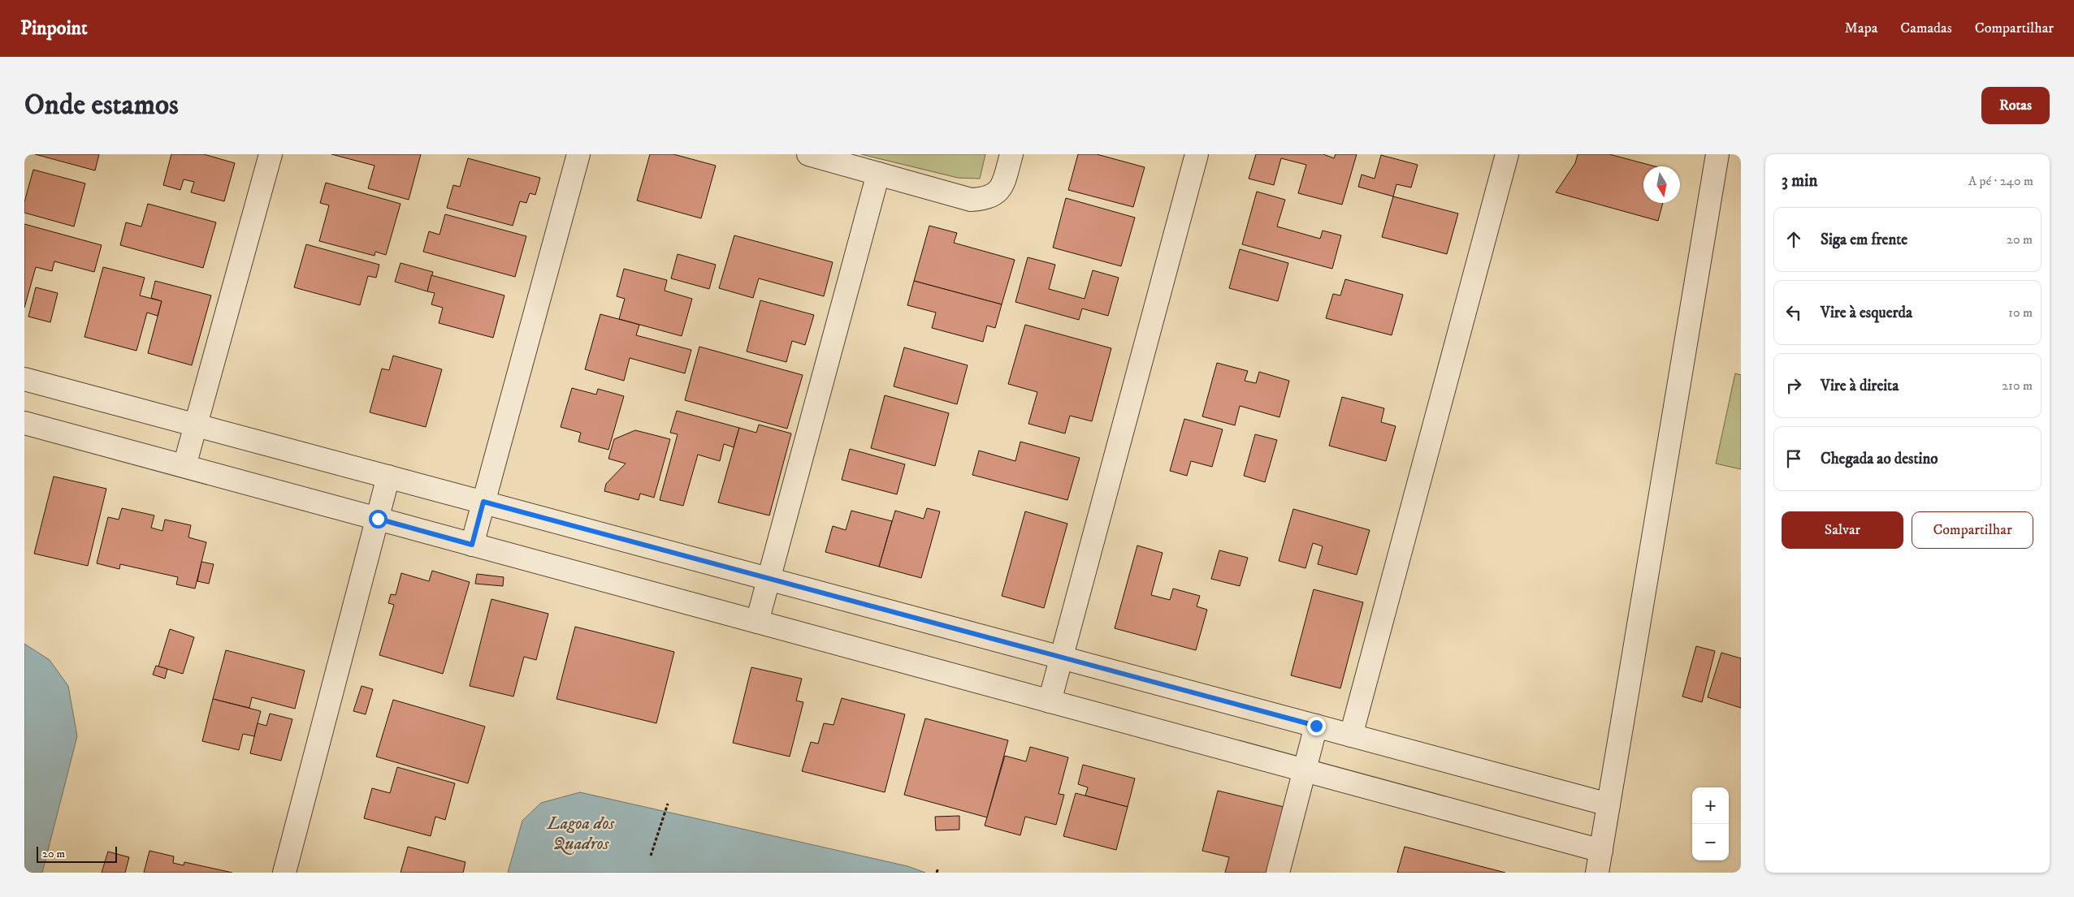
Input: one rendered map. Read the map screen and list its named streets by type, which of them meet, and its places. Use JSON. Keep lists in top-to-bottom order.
{
  "water": ["Lagoa dos Quadros"],
  "scale_bar": "20 m",
  "north": "bottom",
  "page": {
    "header": "Pinpoint",
    "nav": ["Mapa", "Camadas", "Compartilhar"],
    "buttons": [
      "Rotas",
      ["Salvar", "Compartilhar"]
    ],
    "title": "Onde estamos",
    "heading": ["3 min", "A pé · 240 m"],
    "list": [
      ["Siga em frente", "20 m"],
      ["Vire à esquerda", "10 m"],
      ["Vire à direita", "210 m"],
      "Chegada ao destino"
    ],
    "map_buttons": ["+", "−"],
    "scale": "20 m"
  }
}
